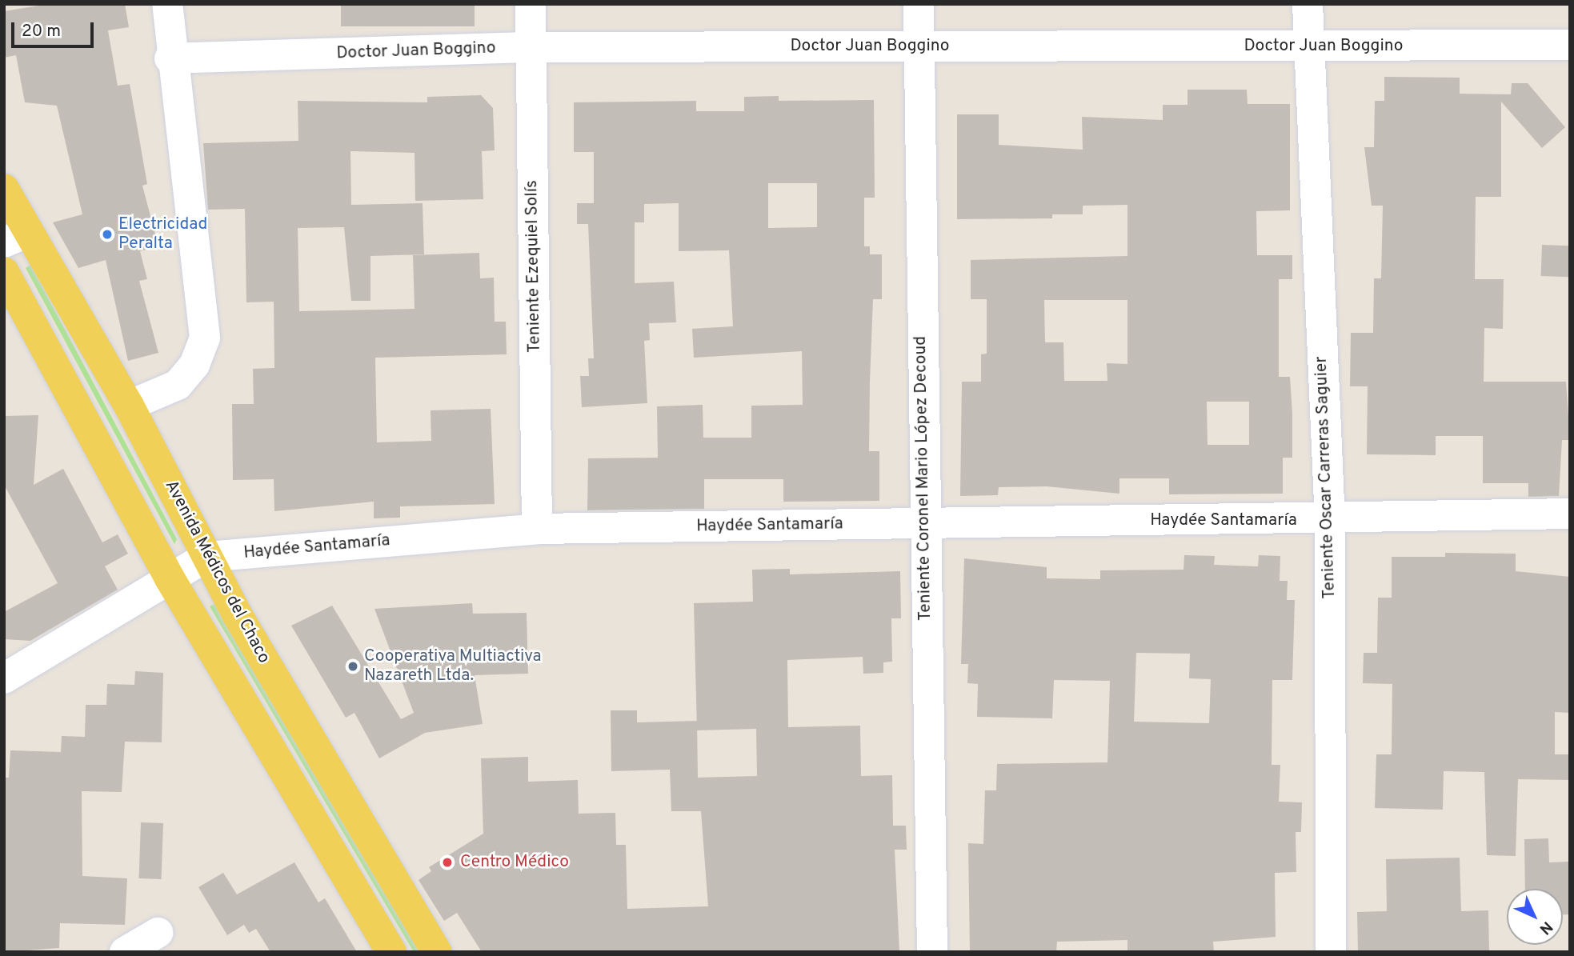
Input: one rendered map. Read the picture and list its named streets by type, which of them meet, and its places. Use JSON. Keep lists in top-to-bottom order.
{
  "streets": {
    "main road": ["Avenida Médicos del Chaco"],
    "street": [
      "Doctor Juan Boggino",
      "Teniente Ezequiel Solís",
      "Teniente Oscar Carreras Saguier",
      "Teniente Coronel Mario López Decoud",
      "Haydée Santamaría"
    ]
  },
  "crossings": [
    ["Doctor Juan Boggino", "Teniente Ezequiel Solís"],
    ["Doctor Juan Boggino", "Teniente Oscar Carreras Saguier"],
    ["Doctor Juan Boggino", "Teniente Coronel Mario López Decoud"],
    ["Teniente Ezequiel Solís", "Haydée Santamaría"],
    ["Teniente Oscar Carreras Saguier", "Haydée Santamaría"],
    ["Teniente Coronel Mario López Decoud", "Haydée Santamaría"],
    ["Haydée Santamaría", "Avenida Médicos del Chaco"]
  ],
  "places": ["Electricidad Peralta", "Cooperativa Multiactiva Nazareth Ltda.", "Centro Médico"],
  "scale_bar": "20 m",
  "north": "bottom right"
}
